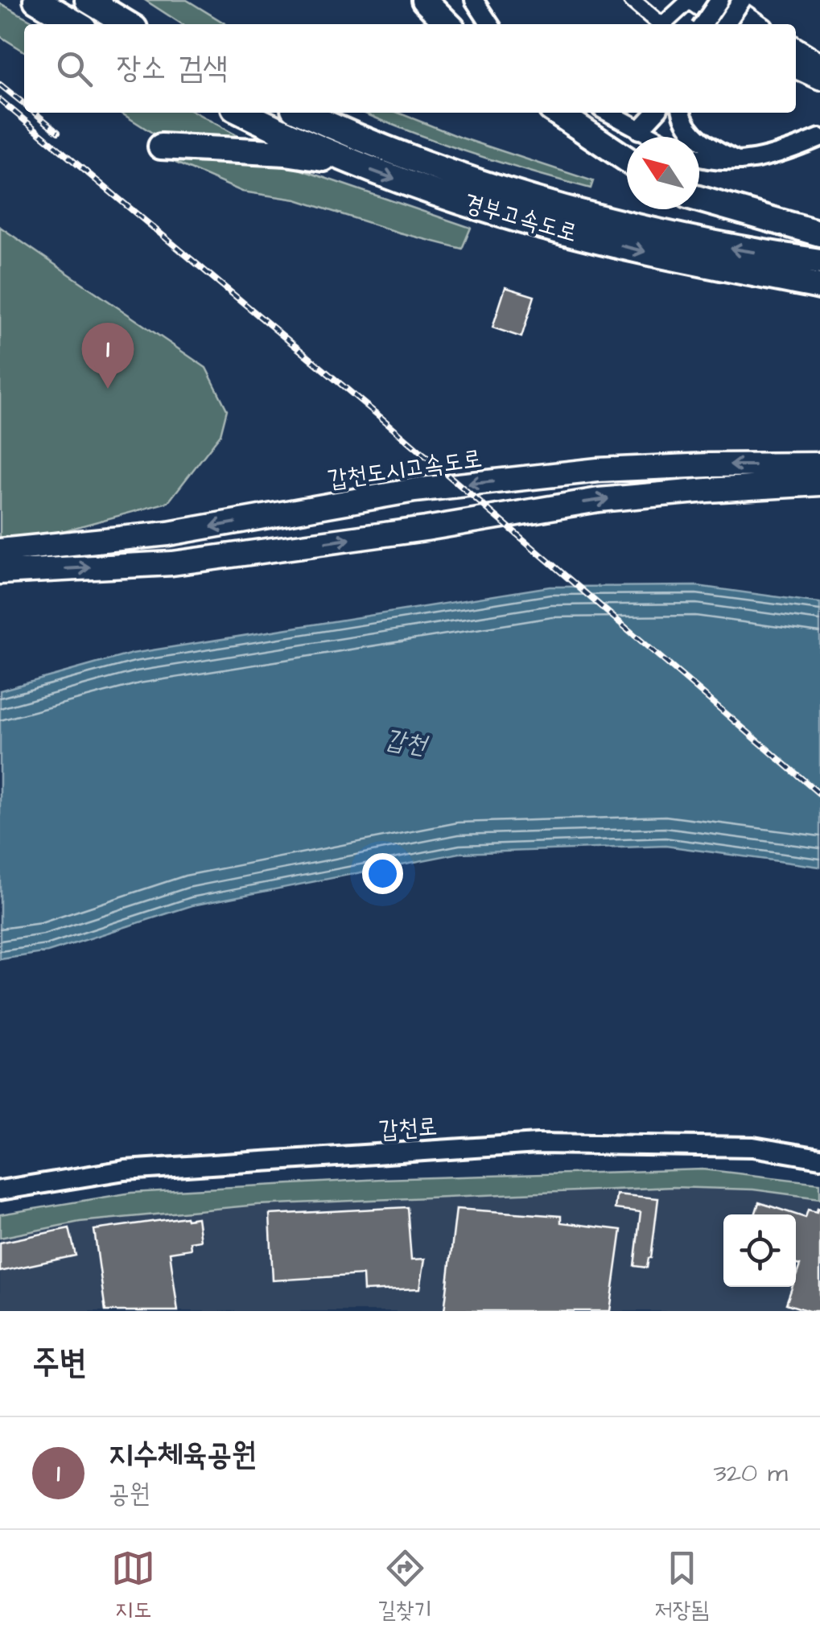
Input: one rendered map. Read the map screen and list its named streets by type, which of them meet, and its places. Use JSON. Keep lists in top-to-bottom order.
{
  "streets": {
    "highway": ["경부고속도로", "갑천도시고속도로"],
    "main road": ["갑천로"]
  },
  "water": ["갑천"],
  "north": "top left",
  "page": {
    "search": "장소 검색",
    "pins": "1",
    "heading": "주변",
    "list": [
      {
        "mark": "1",
        "name": "지수체육공원",
        "note": "공원",
        "value": "320 m"
      }
    ],
    "nav": ["지도", "길찾기", "저장됨"]
  }
}
